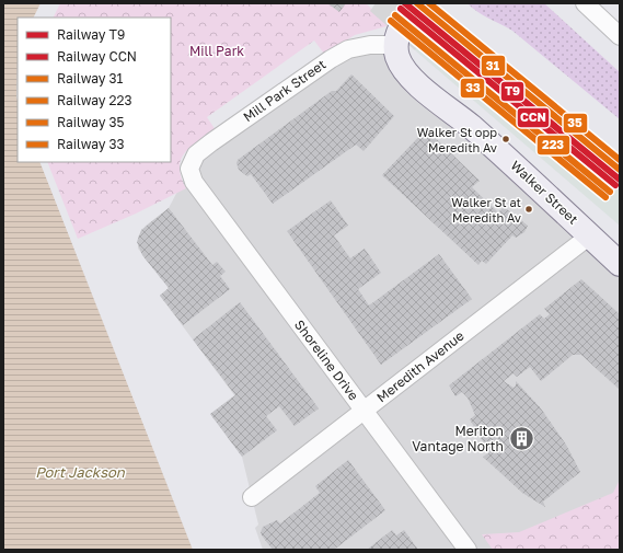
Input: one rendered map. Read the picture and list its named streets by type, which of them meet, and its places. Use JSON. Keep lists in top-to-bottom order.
{
  "streets": {
    "street": [
      "Mill Park Street",
      "Walker Street",
      "Shoreline Drive",
      "Meredith Avenue"
    ]
  },
  "crossings": [
    ["Mill Park Street", "Walker Street"],
    ["Mill Park Street", "Shoreline Drive"],
    ["Walker Street", "Meredith Avenue"],
    ["Shoreline Drive", "Meredith Avenue"]
  ],
  "water": ["Port Jackson"],
  "parks": ["Mill Park"],
  "places": {
    "other": ["Walker St opp Meredith Av", "Walker St at Meredith Av"],
    "building": ["Meriton Vantage North"]
  },
  "lines": [
    "rail line T9",
    "rail line 31",
    "rail line 35",
    "rail line CCN",
    "rail line 223",
    "rail line 33"
  ],
  "legend": [
    "Railway T9",
    "Railway CCN",
    "Railway 31",
    "Railway 223",
    "Railway 35",
    "Railway 33"
  ]
}
